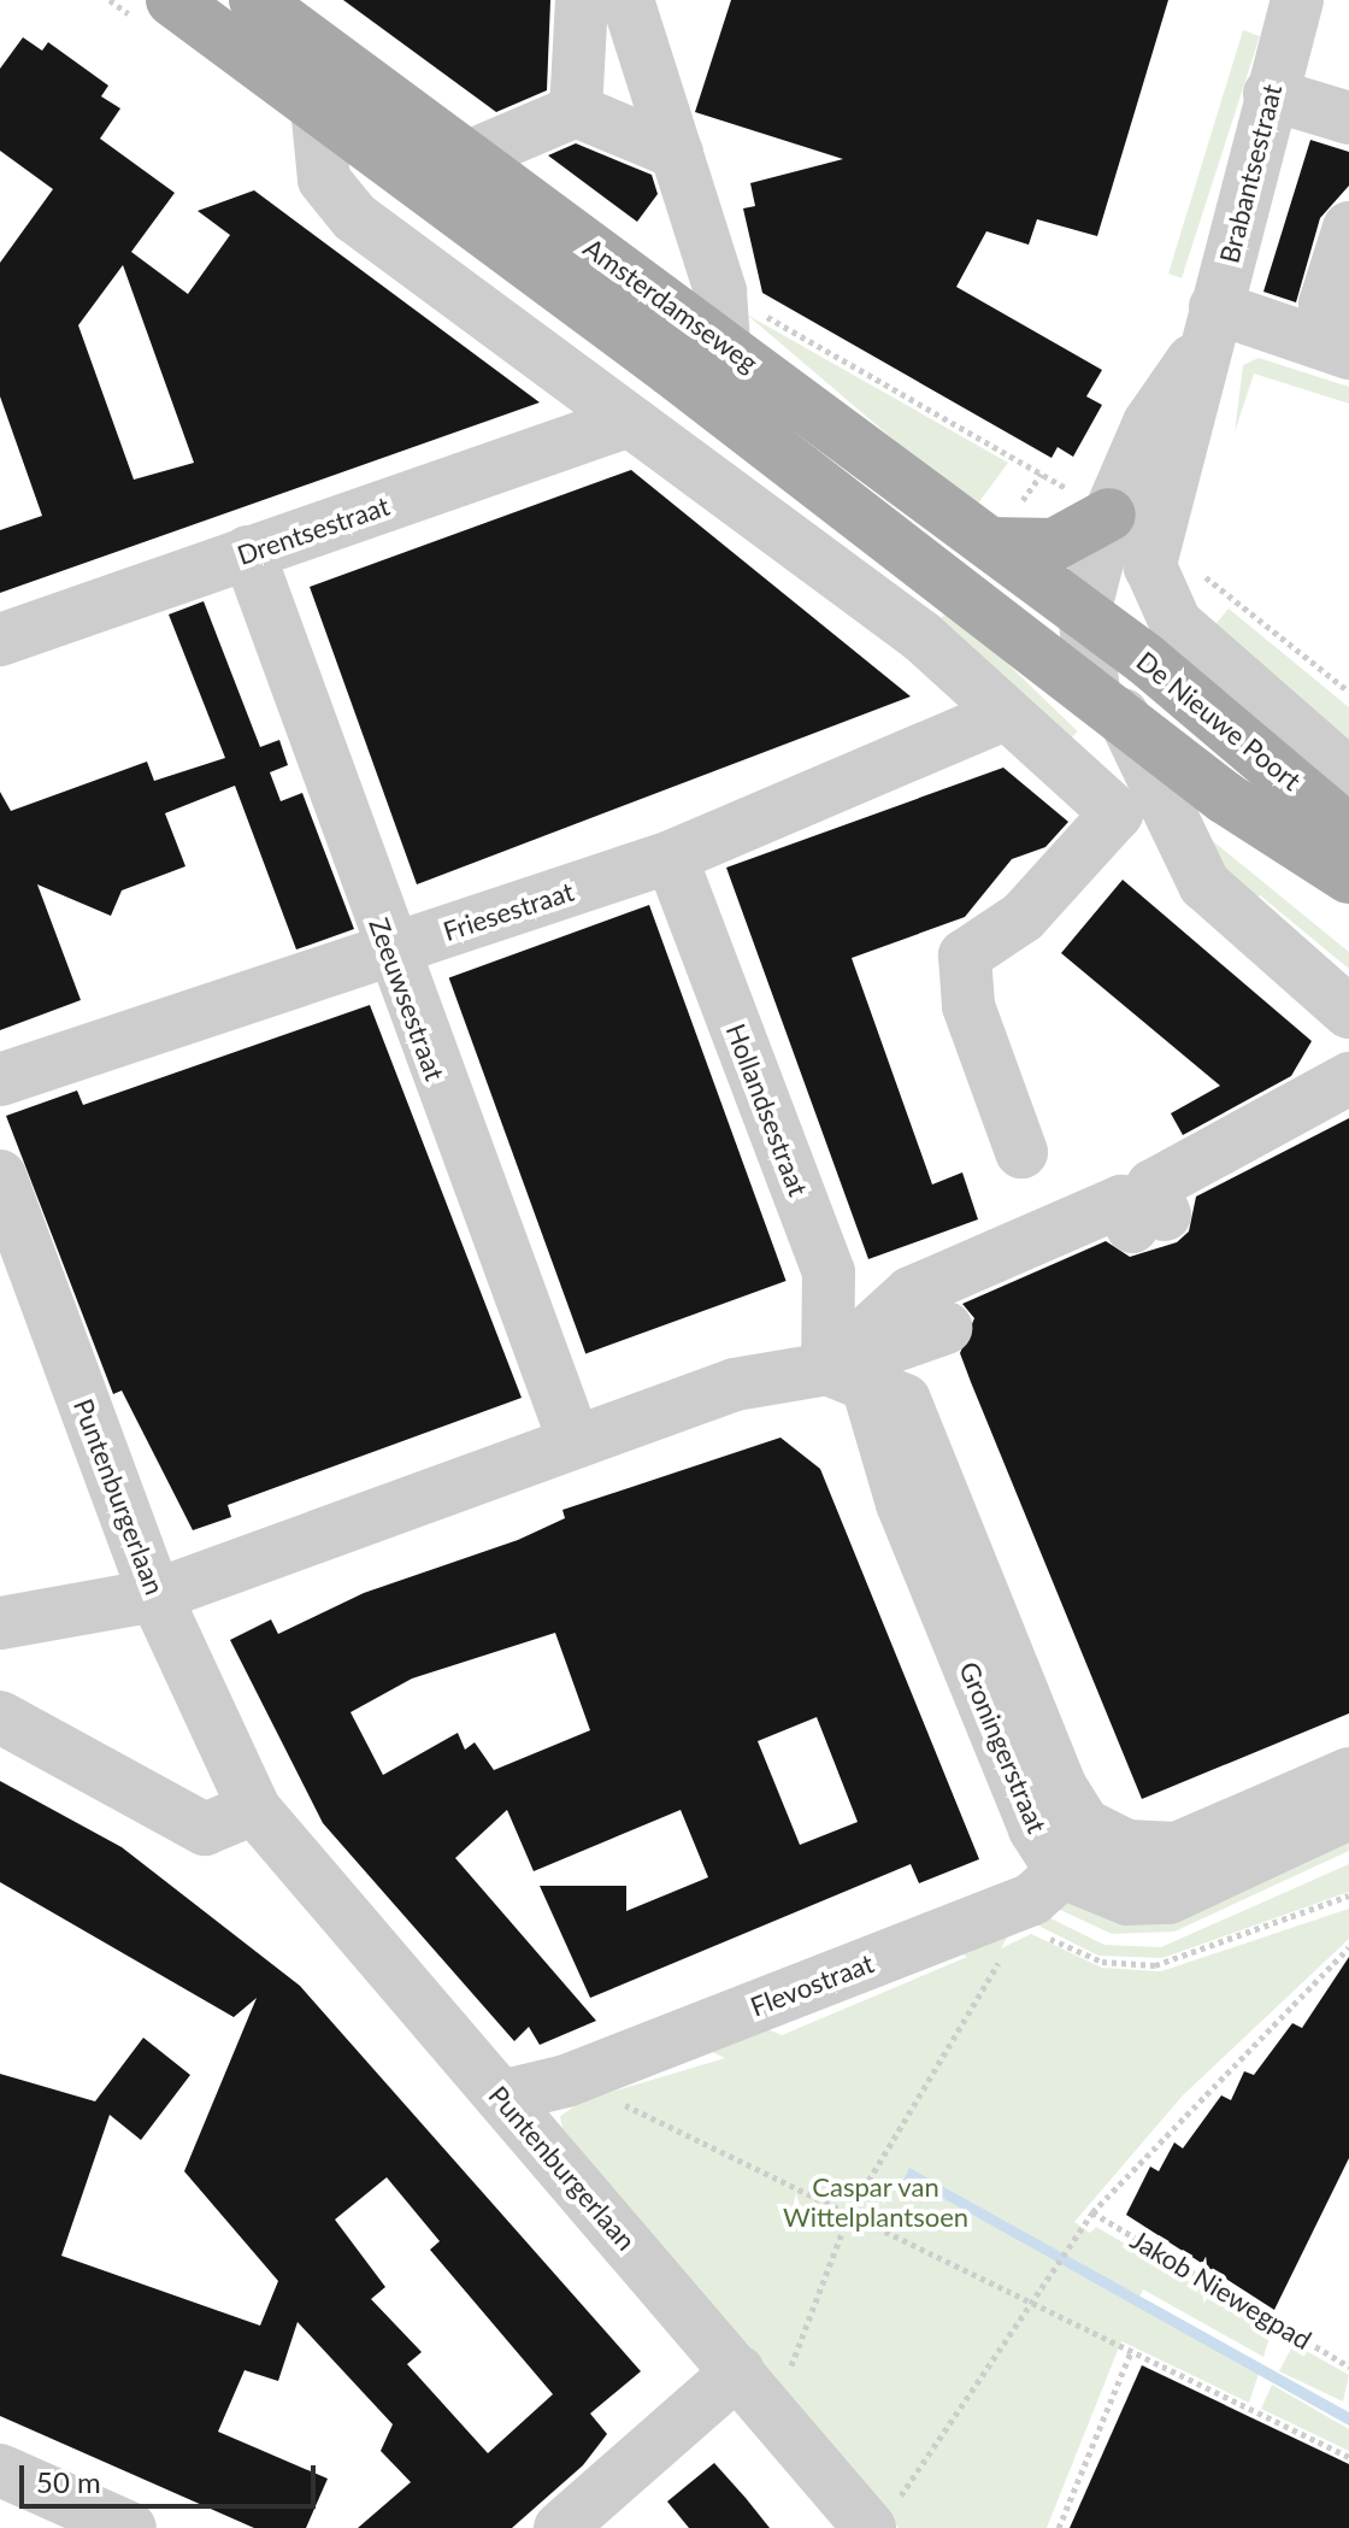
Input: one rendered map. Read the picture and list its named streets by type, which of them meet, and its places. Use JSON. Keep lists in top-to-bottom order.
{
  "streets": {
    "main road": ["Amsterdamseweg", "De Nieuwe Poort"],
    "street": [
      "Brabantsestraat",
      "Drentsestraat",
      "Friesestraat",
      "Zeeuwsestraat",
      "Hollandsestraat",
      "Puntenburgerlaan",
      "Groningerstraat",
      "Flevostraat"
    ],
    "path": ["Jakob Niewegpad"]
  },
  "crossings": [
    ["Brabantsestraat", "Amsterdamseweg"],
    ["Brabantsestraat", "De Nieuwe Poort"],
    ["Amsterdamseweg", "Drentsestraat"],
    ["Amsterdamseweg", "De Nieuwe Poort"],
    ["Amsterdamseweg", "Friesestraat"],
    ["Drentsestraat", "Zeeuwsestraat"],
    ["Friesestraat", "Zeeuwsestraat"],
    ["Friesestraat", "Hollandsestraat"],
    ["Hollandsestraat", "Groningerstraat"],
    ["Puntenburgerlaan", "Flevostraat"],
    ["Groningerstraat", "Flevostraat"]
  ],
  "parks": ["Caspar van Wittelplantsoen"],
  "scale_bar": "50 m"
}
